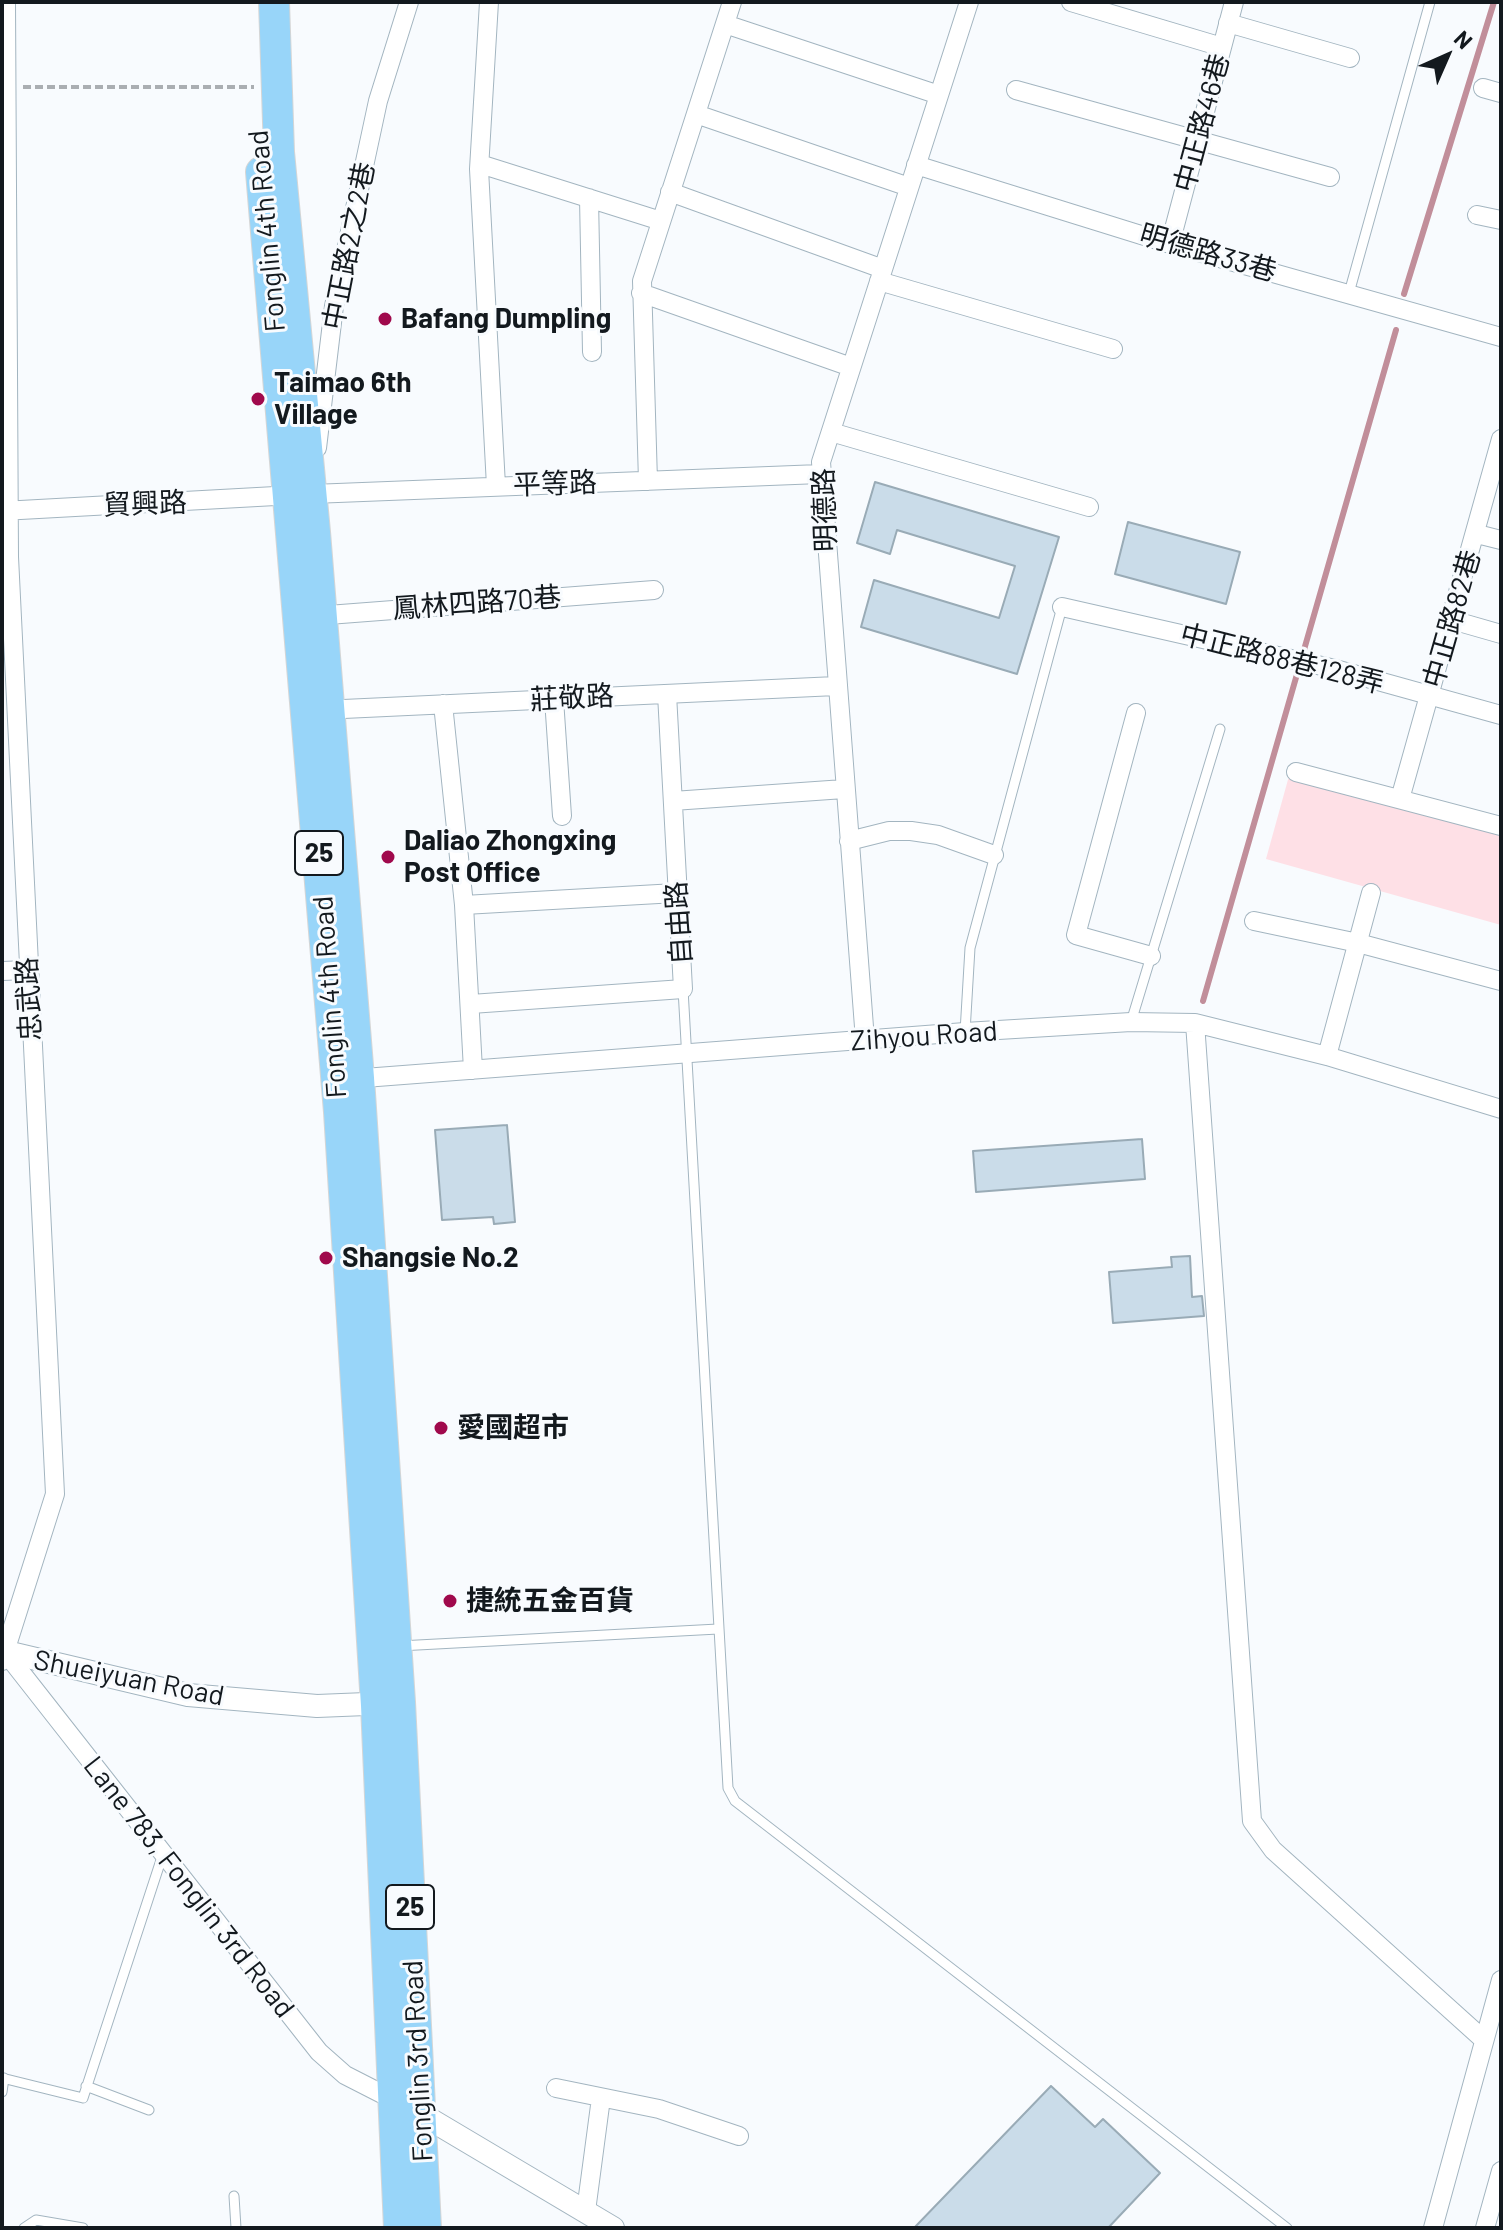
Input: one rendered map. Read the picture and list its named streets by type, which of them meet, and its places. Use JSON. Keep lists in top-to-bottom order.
{
  "streets": {
    "main road": ["Fonglin 4th Road", "25", "Fonglin 3rd Road"],
    "street": [
      "中正路46巷",
      "中正路2之2巷",
      "明德路33巷",
      "平等路",
      "貿興路",
      "明德路",
      "鳳林四路70巷",
      "中正路82巷",
      "中正路88巷128弄",
      "莊敬路",
      "自由路",
      "忠武路",
      "Zihyou Road",
      "Shueiyuan Road",
      "Lane 783, Fonglin 3rd Road"
    ]
  },
  "crossings": [
    ["中正路46巷", "明德路33巷"],
    ["Fonglin 4th Road", "中正路2之2巷"],
    ["Fonglin 4th Road", "平等路"],
    ["Fonglin 4th Road", "貿興路"],
    ["Fonglin 4th Road", "鳳林四路70巷"],
    ["Fonglin 4th Road", "莊敬路"],
    ["Fonglin 4th Road", "Zihyou Road"],
    ["Fonglin 4th Road", "Shueiyuan Road"],
    ["Fonglin 4th Road", "Fonglin 3rd Road"],
    ["中正路2之2巷", "平等路"],
    ["中正路2之2巷", "貿興路"],
    ["明德路33巷", "明德路"],
    ["平等路", "貿興路"],
    ["平等路", "明德路"],
    ["貿興路", "忠武路"],
    ["明德路", "莊敬路"],
    ["明德路", "Zihyou Road"],
    ["中正路82巷", "中正路88巷128弄"],
    ["莊敬路", "自由路"],
    ["忠武路", "Shueiyuan Road"],
    ["忠武路", "Lane 783, Fonglin 3rd Road"],
    ["Shueiyuan Road", "Lane 783, Fonglin 3rd Road"],
    ["Shueiyuan Road", "Fonglin 3rd Road"],
    ["Lane 783, Fonglin 3rd Road", "Fonglin 3rd Road"]
  ],
  "places": [
    "Bafang Dumpling",
    "Taimao 6th Village",
    "Daliao Zhongxing Post Office",
    "Shangsie No.2",
    "愛國超市",
    "捷統五金百貨"
  ],
  "north": "top right"
}
